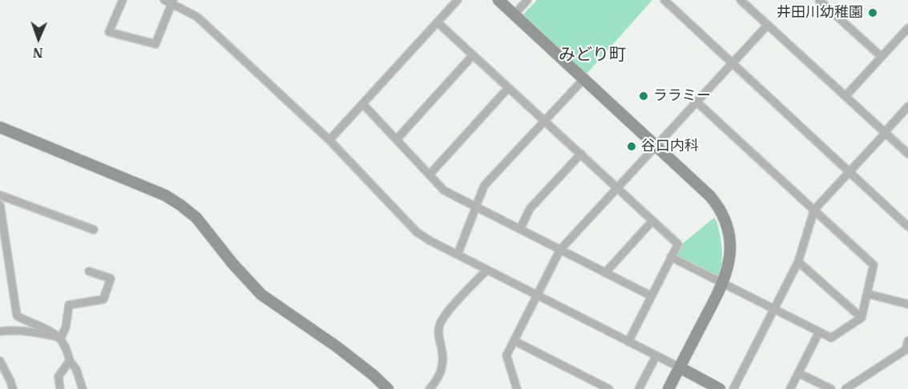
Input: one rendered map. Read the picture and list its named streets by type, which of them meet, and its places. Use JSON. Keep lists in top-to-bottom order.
{
  "districts": ["みどり町"],
  "places": ["井田川幼稚園", "ララミー", "谷口内科"],
  "north": "bottom"
}
